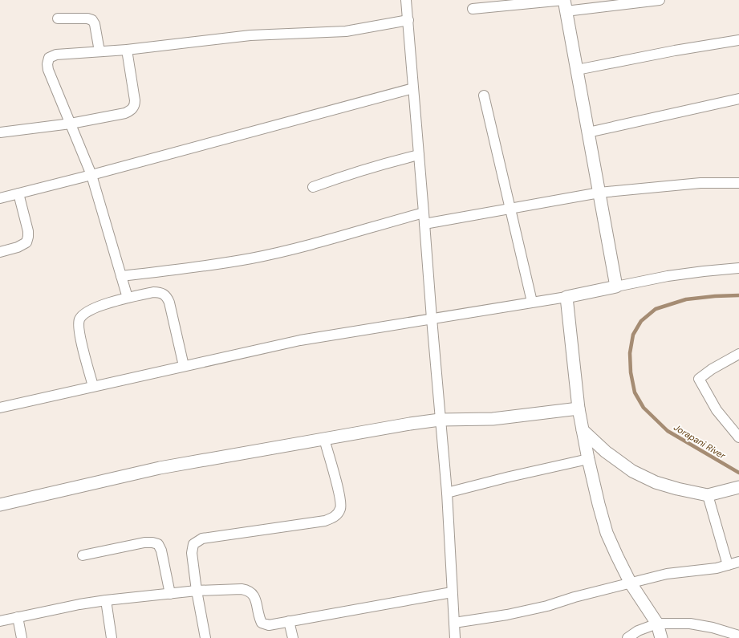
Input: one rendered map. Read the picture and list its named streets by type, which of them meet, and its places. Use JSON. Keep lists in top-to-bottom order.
{
  "water": ["Jorapani River"]
}
